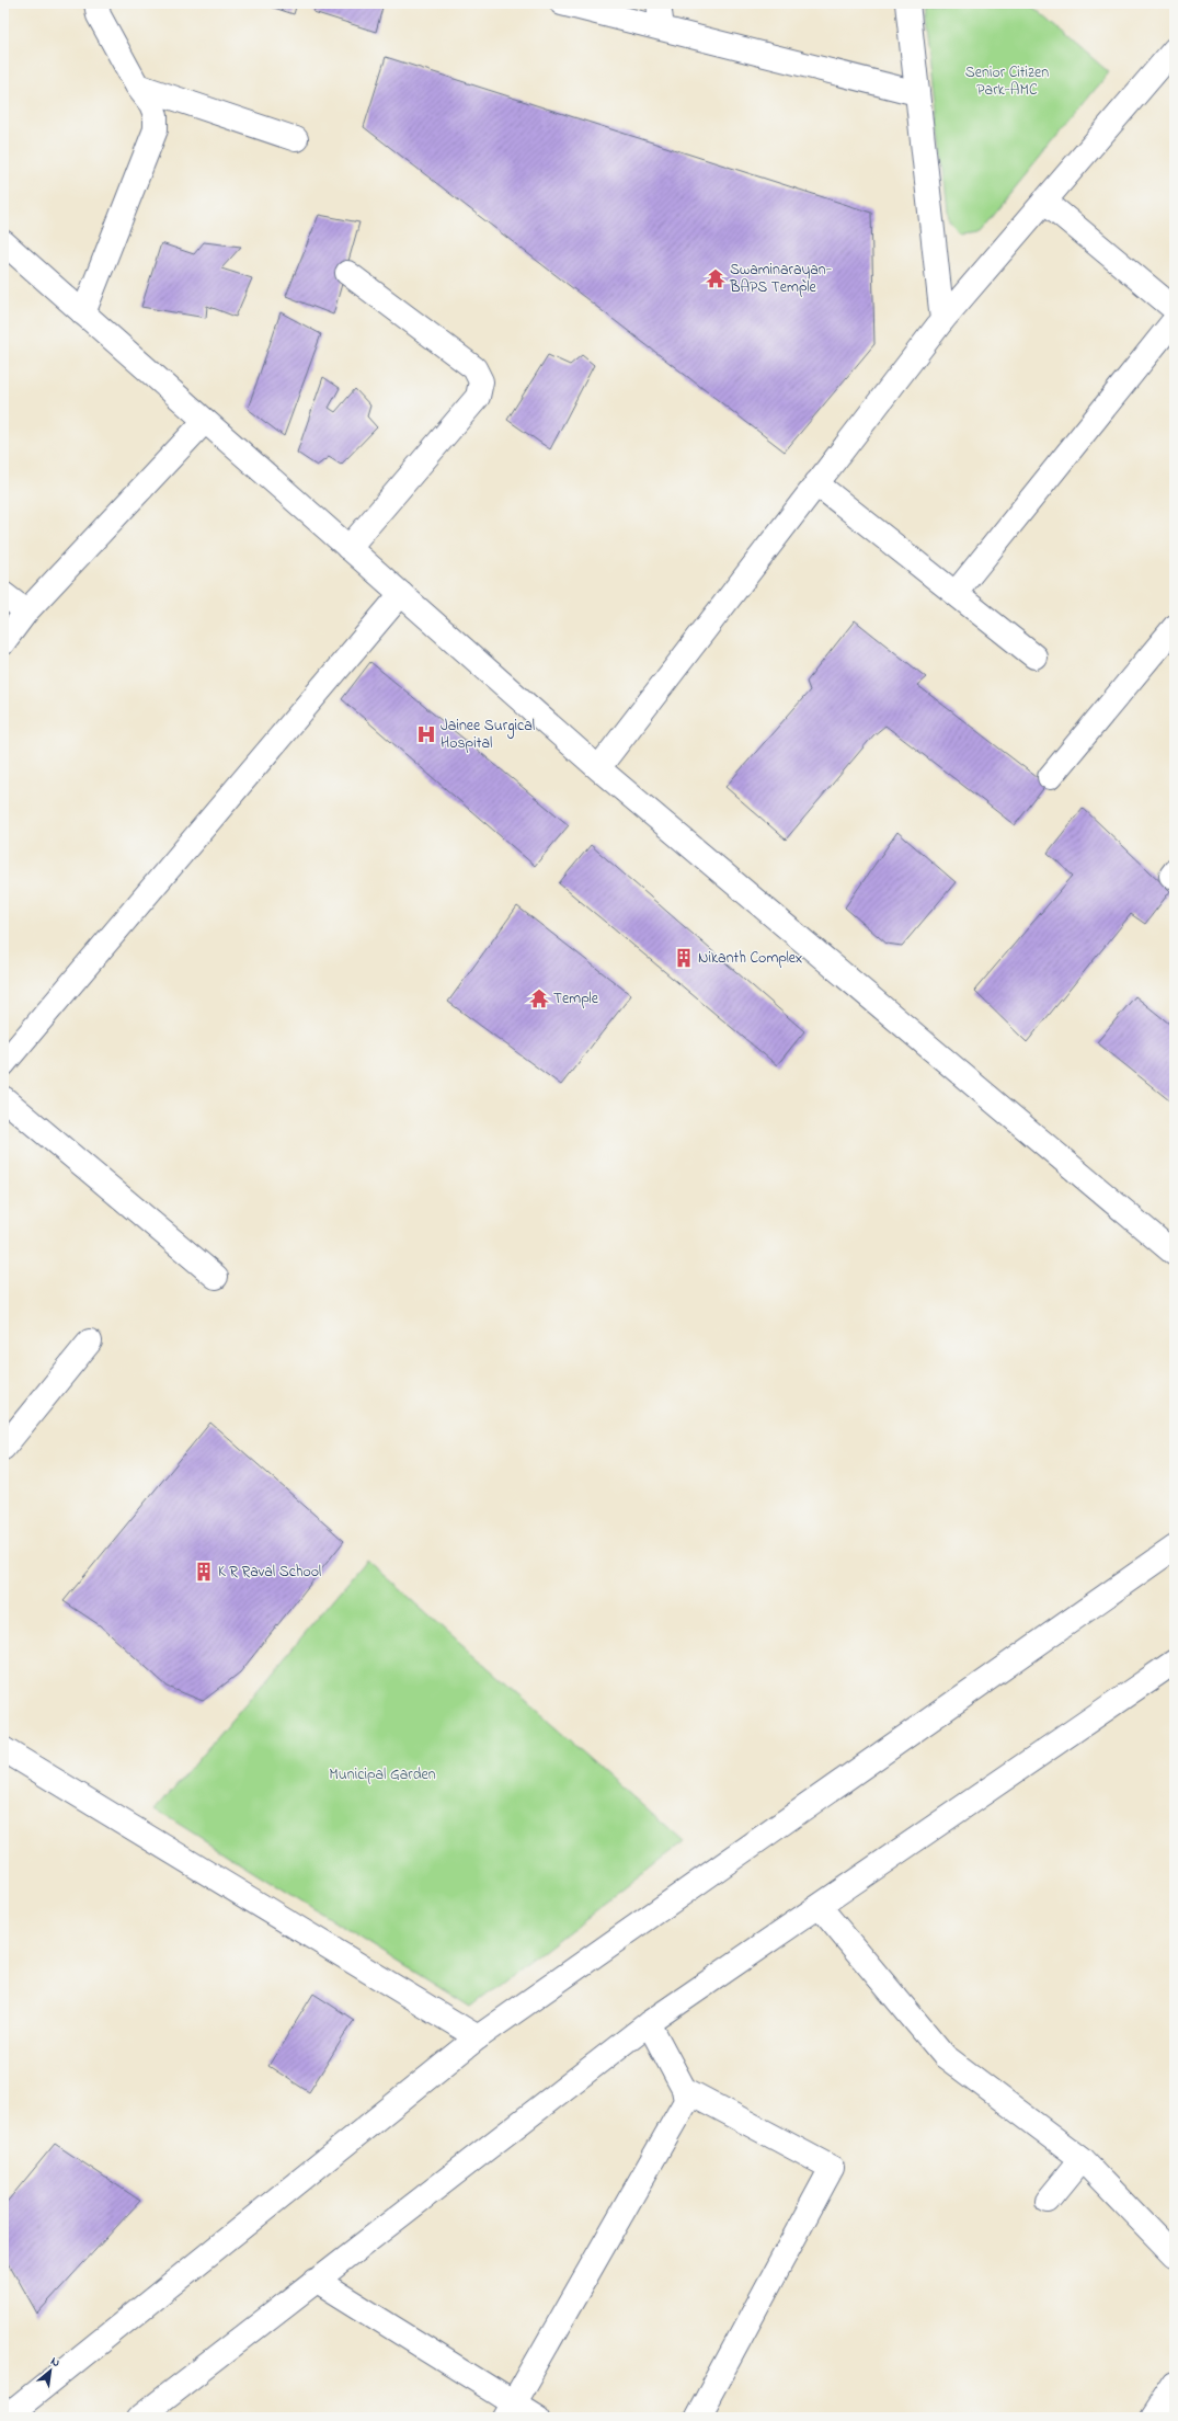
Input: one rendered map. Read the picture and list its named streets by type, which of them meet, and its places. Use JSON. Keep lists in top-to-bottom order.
{
  "parks": ["Senior Citizen Park-AMC", "Municipal Garden"],
  "places": {
    "temple": ["Swaminarayan- BAPS Temple", "Temple"],
    "hospital": ["Jainee Surgical Hospital"],
    "building": ["Nikanth Complex", "K R Raval School"]
  },
  "north": "top right"
}
